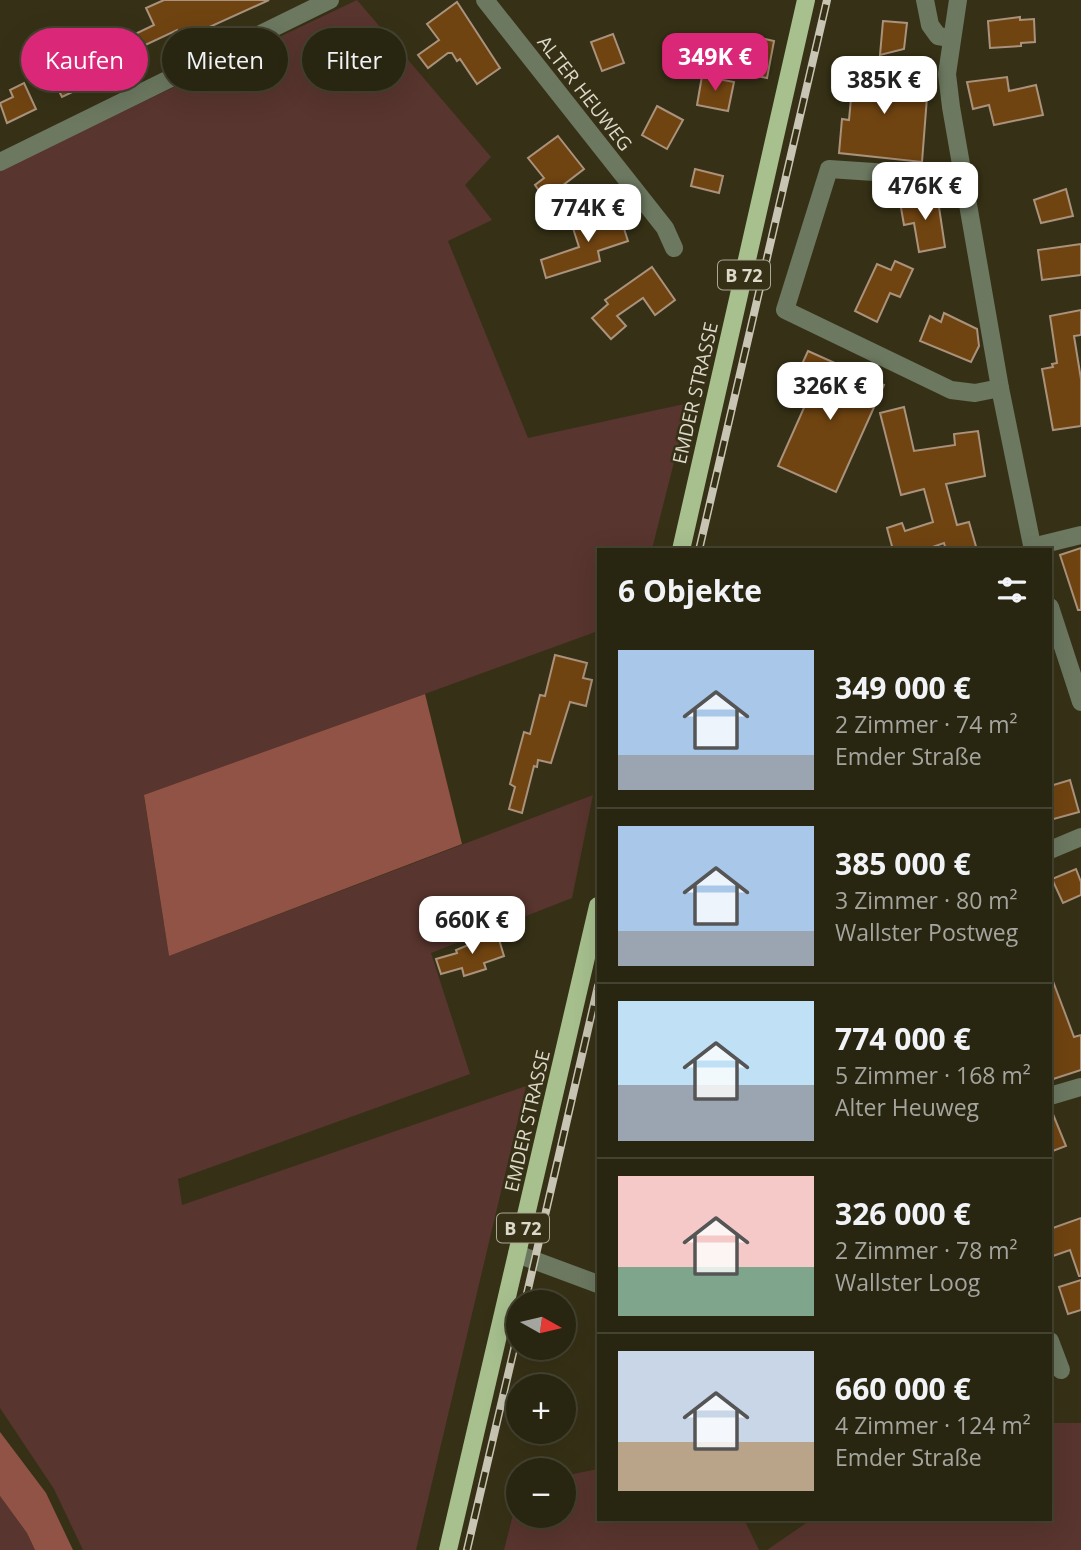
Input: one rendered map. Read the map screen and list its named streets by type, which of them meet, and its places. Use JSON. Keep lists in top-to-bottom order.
{
  "streets": {
    "main road": ["B 72", "EMDER STRASSE"],
    "street": ["ALTER HEUWEG"]
  },
  "north": "right",
  "page": {
    "chip": ["Kaufen", "Mieten", "Filter"],
    "price": [
      "349K €",
      "385K €",
      "476K €",
      "774K €",
      "326K €",
      "660K €"
    ],
    "heading": "6 Objekte",
    "list": [
      {
        "name": "349 000 €",
        "note": "2 Zimmer · 74 m² · Emder Straße"
      },
      {
        "name": "385 000 €",
        "note": "3 Zimmer · 80 m² · Wallster Postweg"
      },
      {
        "name": "774 000 €",
        "note": "5 Zimmer · 168 m² · Alter Heuweg"
      },
      {
        "name": "326 000 €",
        "note": "2 Zimmer · 78 m² · Wallster Loog"
      },
      {
        "name": "660 000 €",
        "note": "4 Zimmer · 124 m² · Emder Straße"
      }
    ],
    "map_buttons": ["+", "−"]
  }
}
